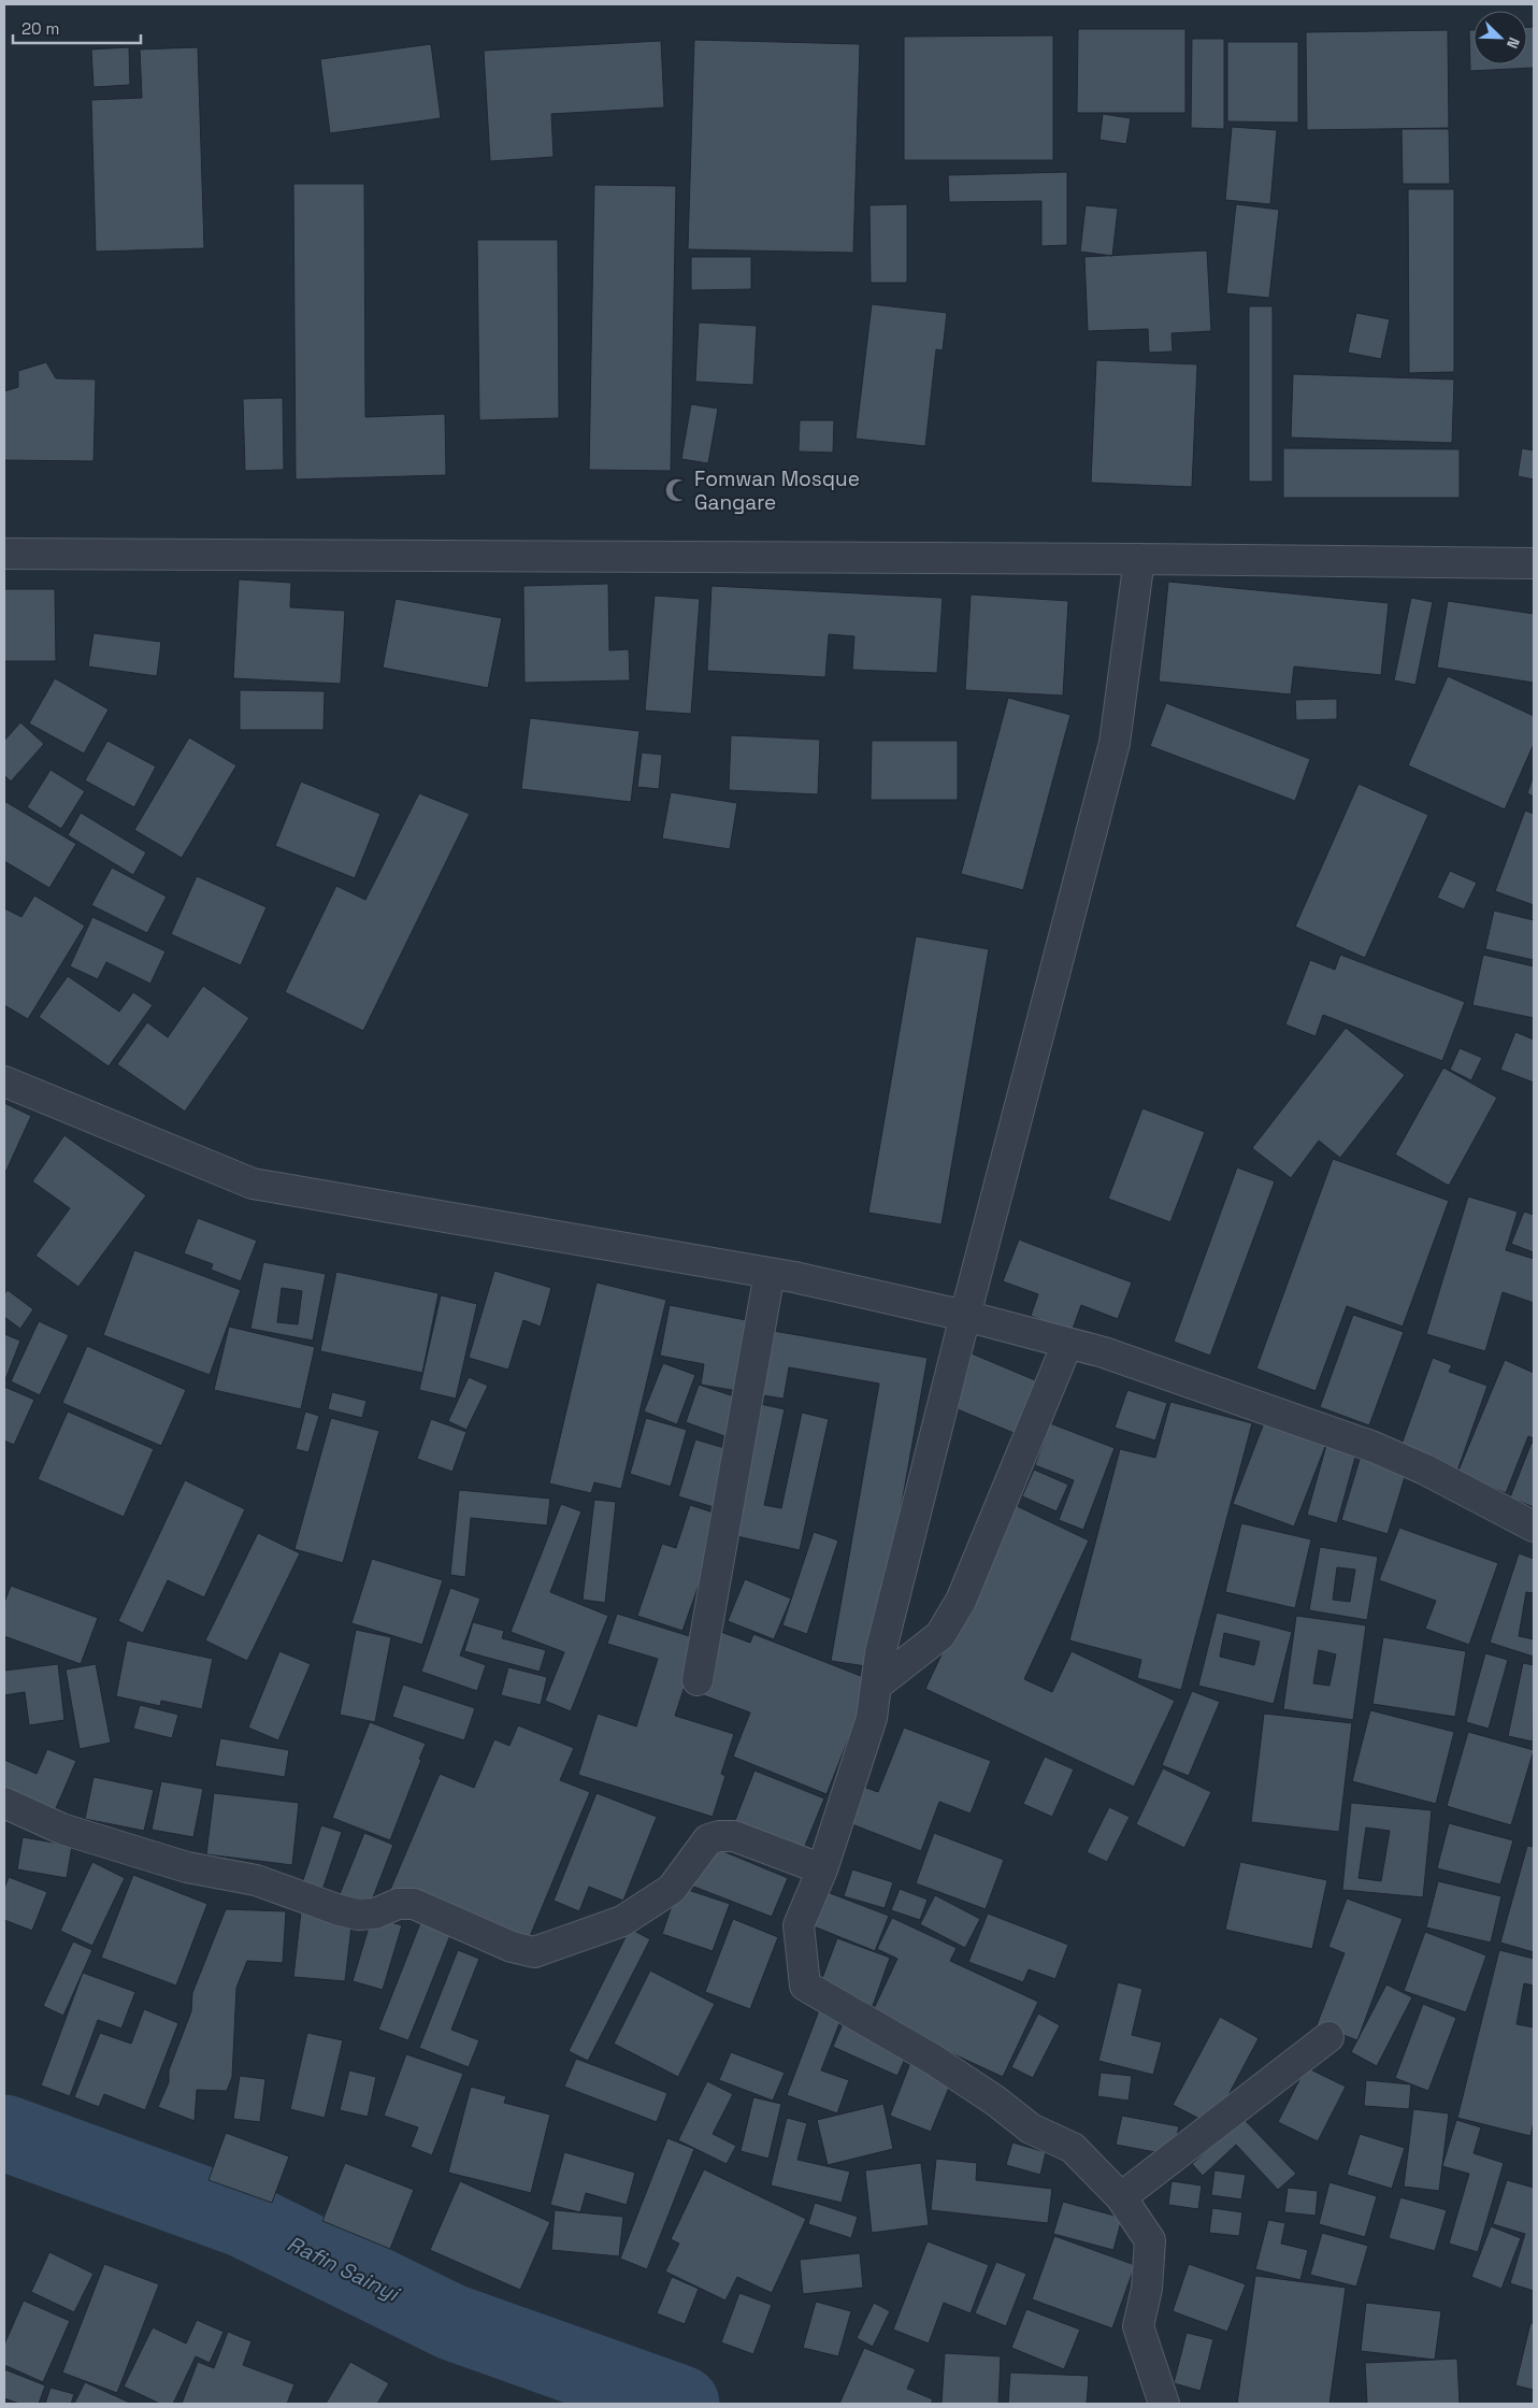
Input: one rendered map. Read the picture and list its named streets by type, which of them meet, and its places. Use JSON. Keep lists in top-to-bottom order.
{
  "water": ["Rafin Sainyi"],
  "places": {
    "mosque": ["Fomwan Mosque Gangare"]
  },
  "scale_bar": "20 m",
  "north": "bottom right"
}
